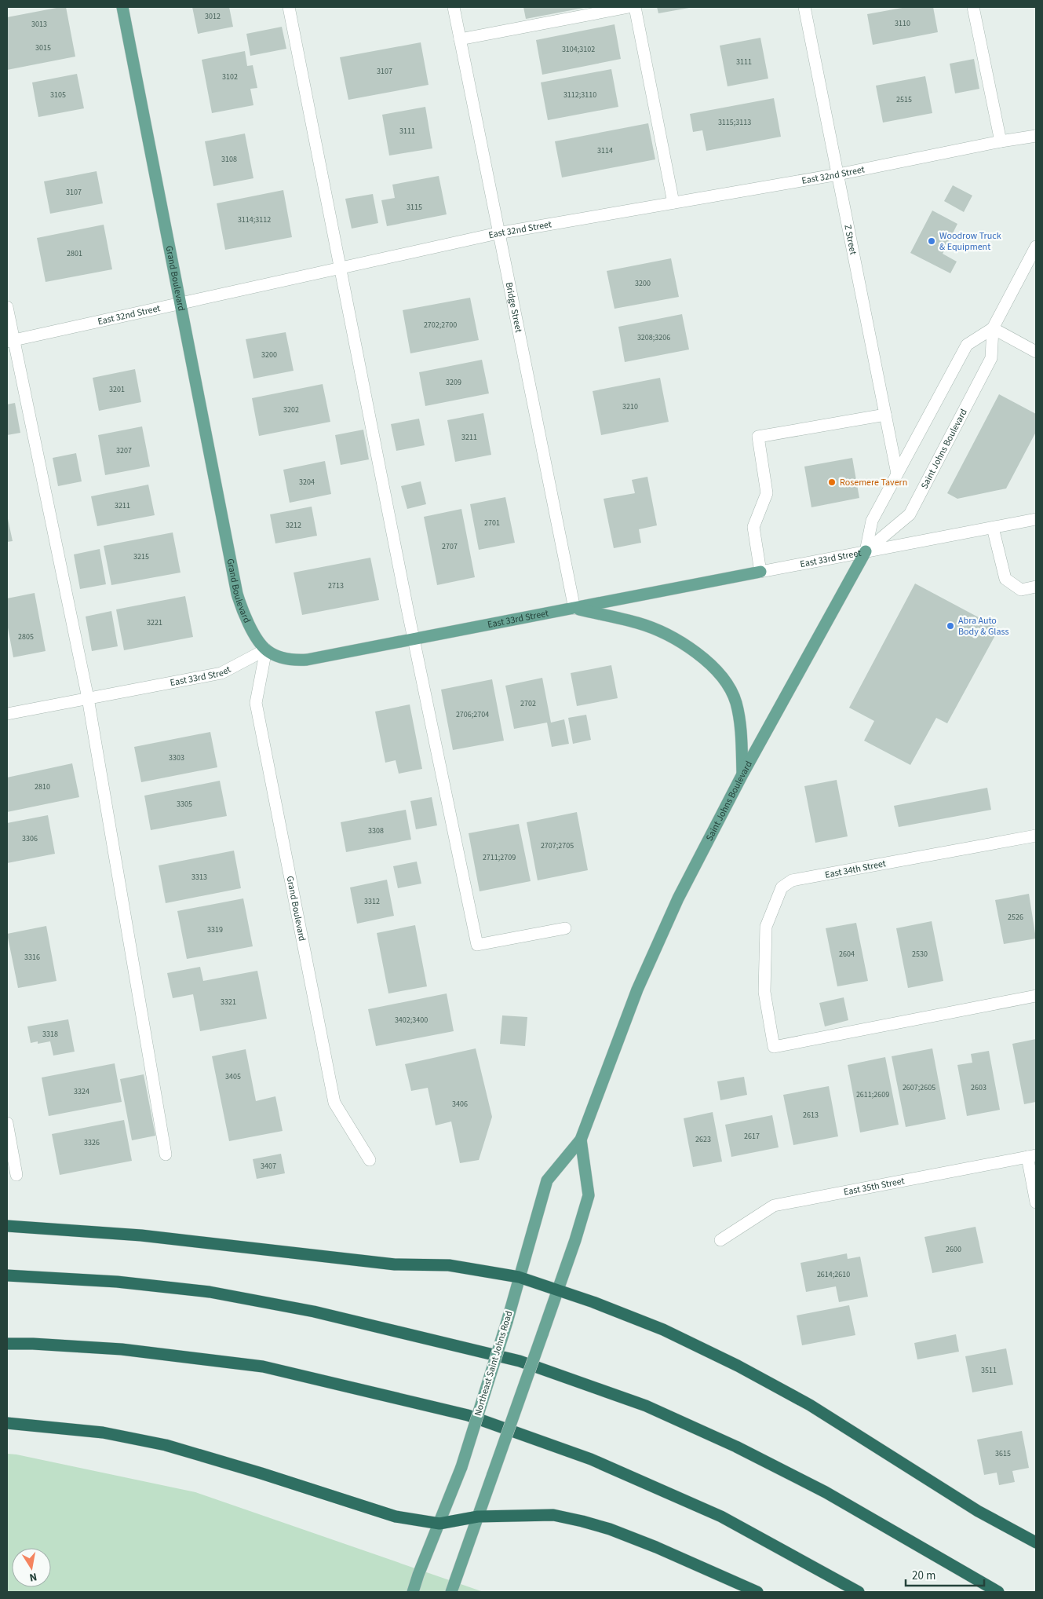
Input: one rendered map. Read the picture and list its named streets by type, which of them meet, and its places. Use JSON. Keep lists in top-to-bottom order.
{
  "streets": {
    "main road": [
      "Grand Boulevard",
      "Saint Johns Boulevard",
      "East 33rd Street",
      "Northeast Saint Johns Road"
    ],
    "street": [
      "East 32nd Street",
      "Z Street",
      "Bridge Street",
      "East 34th Street",
      "East 35th Street"
    ]
  },
  "crossings": [
    ["East 32nd Street", "Z Street"],
    ["East 32nd Street", "Grand Boulevard"],
    ["East 32nd Street", "Bridge Street"],
    ["Z Street", "Saint Johns Boulevard"],
    ["Grand Boulevard", "East 33rd Street"],
    ["Bridge Street", "East 33rd Street"],
    ["Saint Johns Boulevard", "East 33rd Street"],
    ["Saint Johns Boulevard", "Northeast Saint Johns Road"]
  ],
  "places": ["Woodrow Truck & Equipment", "Rosemere Tavern", "Abra Auto Body & Glass"],
  "house_numbers": [
    "3012",
    "3110",
    "3013",
    "3015",
    "3104;3102",
    "3111",
    "3107",
    "3102",
    "3105",
    "3112;3110",
    "2515",
    "3115;3113",
    "3111",
    "3114",
    "3108",
    "3107",
    "3115",
    "3114;3112",
    "2801",
    "3200",
    "2702;2700",
    "3208;3206",
    "3200",
    "3209",
    "3201",
    "3210",
    "3202",
    "3211",
    "3207",
    "3204",
    "3211",
    "2701",
    "3212",
    "2707",
    "3215",
    "2713",
    "3221",
    "2805",
    "2702",
    "2706;2704",
    "3303",
    "2810",
    "3305",
    "3308",
    "3306",
    "2707;2705",
    "2711;2709",
    "3313",
    "3312",
    "2526",
    "3319",
    "2604",
    "2530",
    "3316",
    "3321",
    "3402;3400",
    "3318",
    "3405",
    "2607;2605",
    "2603",
    "3324",
    "2611;2609",
    "3406",
    "2613",
    "2617",
    "2623",
    "3326",
    "3407",
    "2600",
    "2614;2610",
    "3511",
    "3615"
  ],
  "scale_bar": "20 m",
  "north": "bottom"
}
